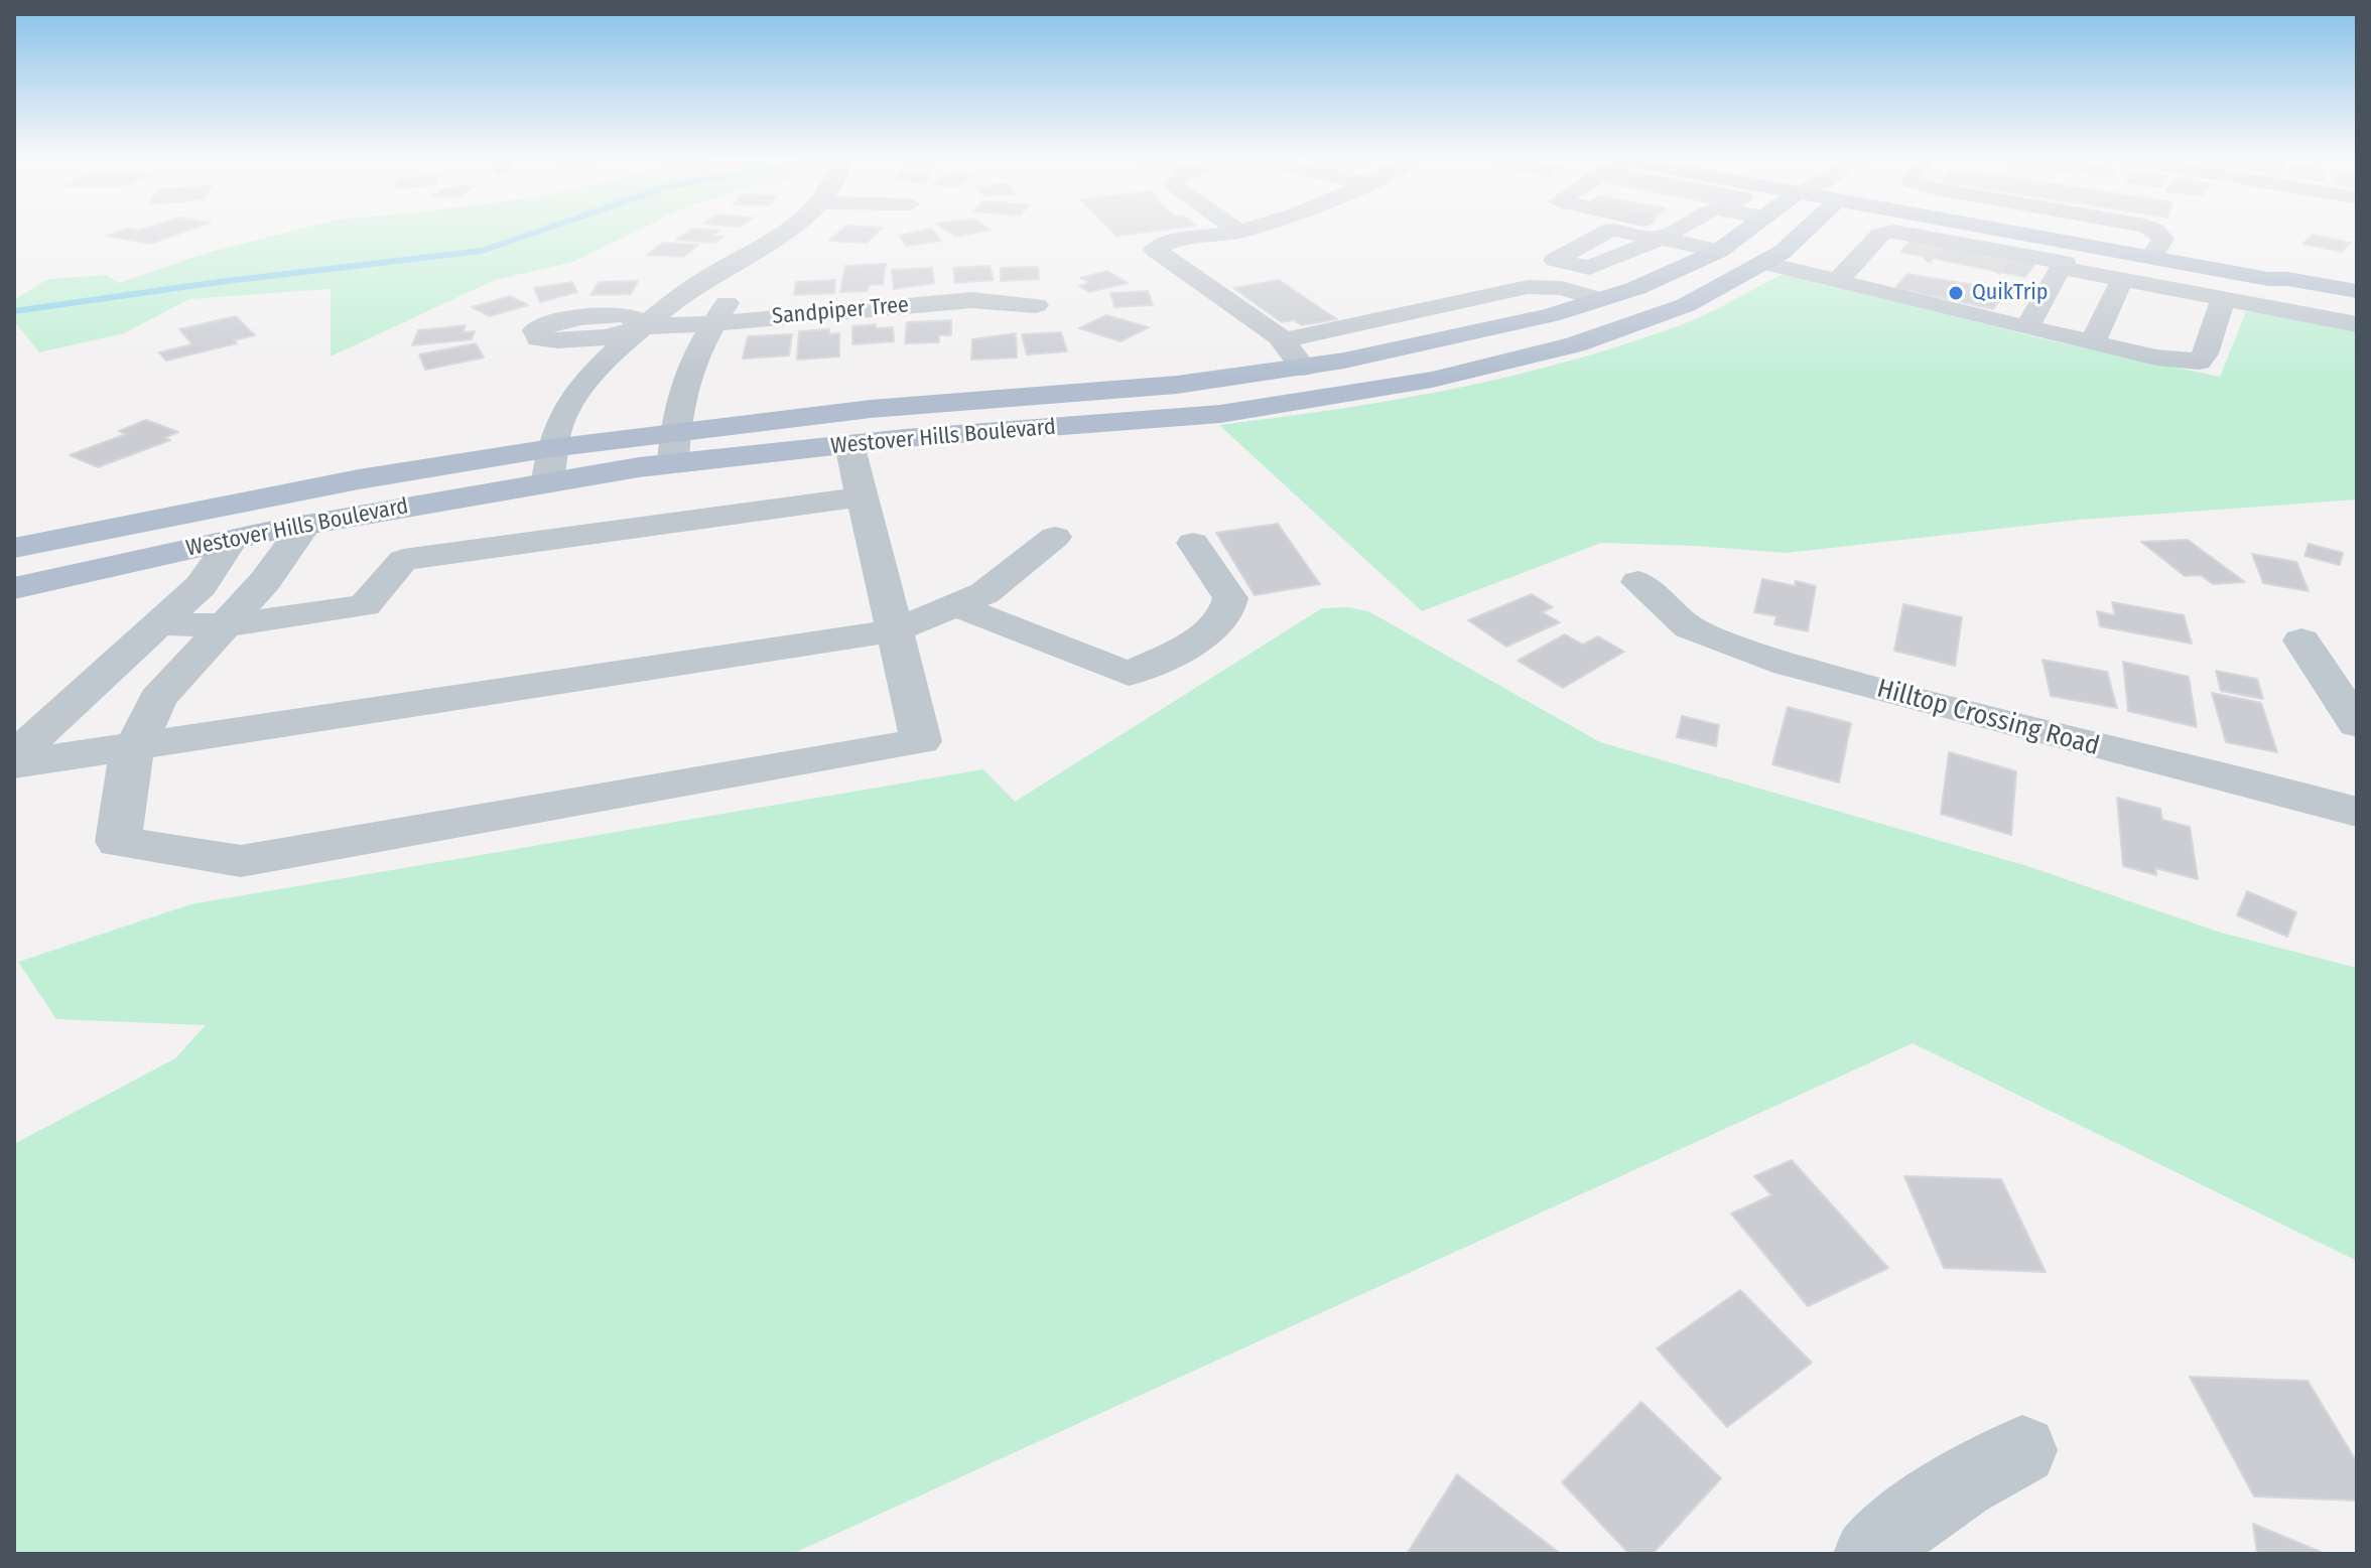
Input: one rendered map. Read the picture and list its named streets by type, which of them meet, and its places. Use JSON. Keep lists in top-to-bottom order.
{
  "streets": {
    "main road": ["Westover Hills Boulevard"],
    "street": ["Sandpiper Tree", "Hilltop Crossing Road"]
  },
  "places": ["QuikTrip"]
}
